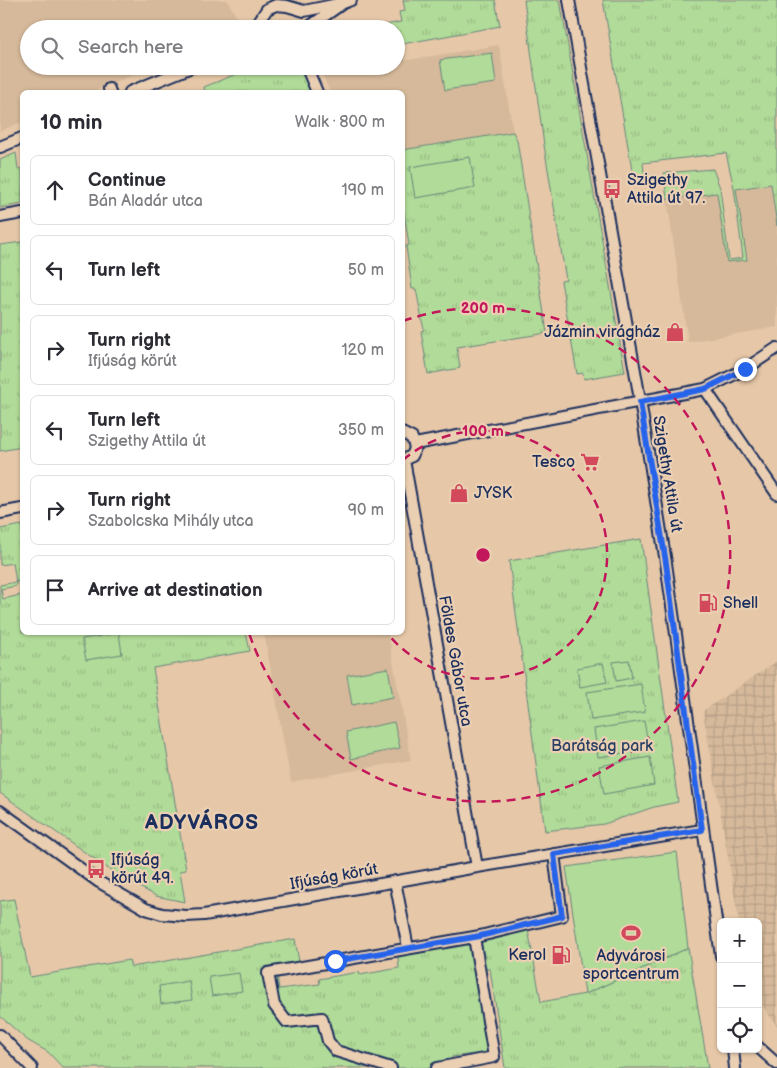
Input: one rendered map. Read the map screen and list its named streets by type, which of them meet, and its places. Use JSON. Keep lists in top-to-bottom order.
{
  "streets": {
    "street": ["Szigethy Attila út", "Földes Gábor utca", "Ifjúság körút"]
  },
  "crossings": [
    ["Szigethy Attila út", "Ifjúság körút"],
    ["Földes Gábor utca", "Ifjúság körút"]
  ],
  "districts": ["ADYVÁROS"],
  "parks": ["Barátság park"],
  "places": {
    "bus stop": ["Szigethy Attila út 97.", "Ifjúság körút 49."],
    "shop": ["Jázmin virágház", "JYSK"],
    "supermarket": ["Tesco"],
    "fuel station": ["Shell", "Kerol"],
    "sports": ["Adyvárosi sportcentrum"]
  },
  "page": {
    "search": "Search here",
    "heading": ["10 min", "Walk · 800 m"],
    "list": [
      ["Continue", "Bán Aladár utca", "190 m"],
      ["Turn left", "50 m"],
      ["Turn right", "Ifjúság körút", "120 m"],
      ["Turn left", "Szigethy Attila út", "350 m"],
      ["Turn right", "Szabolcska Mihály utca", "90 m"],
      "Arrive at destination"
    ],
    "map_buttons": ["+", "−"]
  },
  "rings": ["200 m", "100 m"]
}
